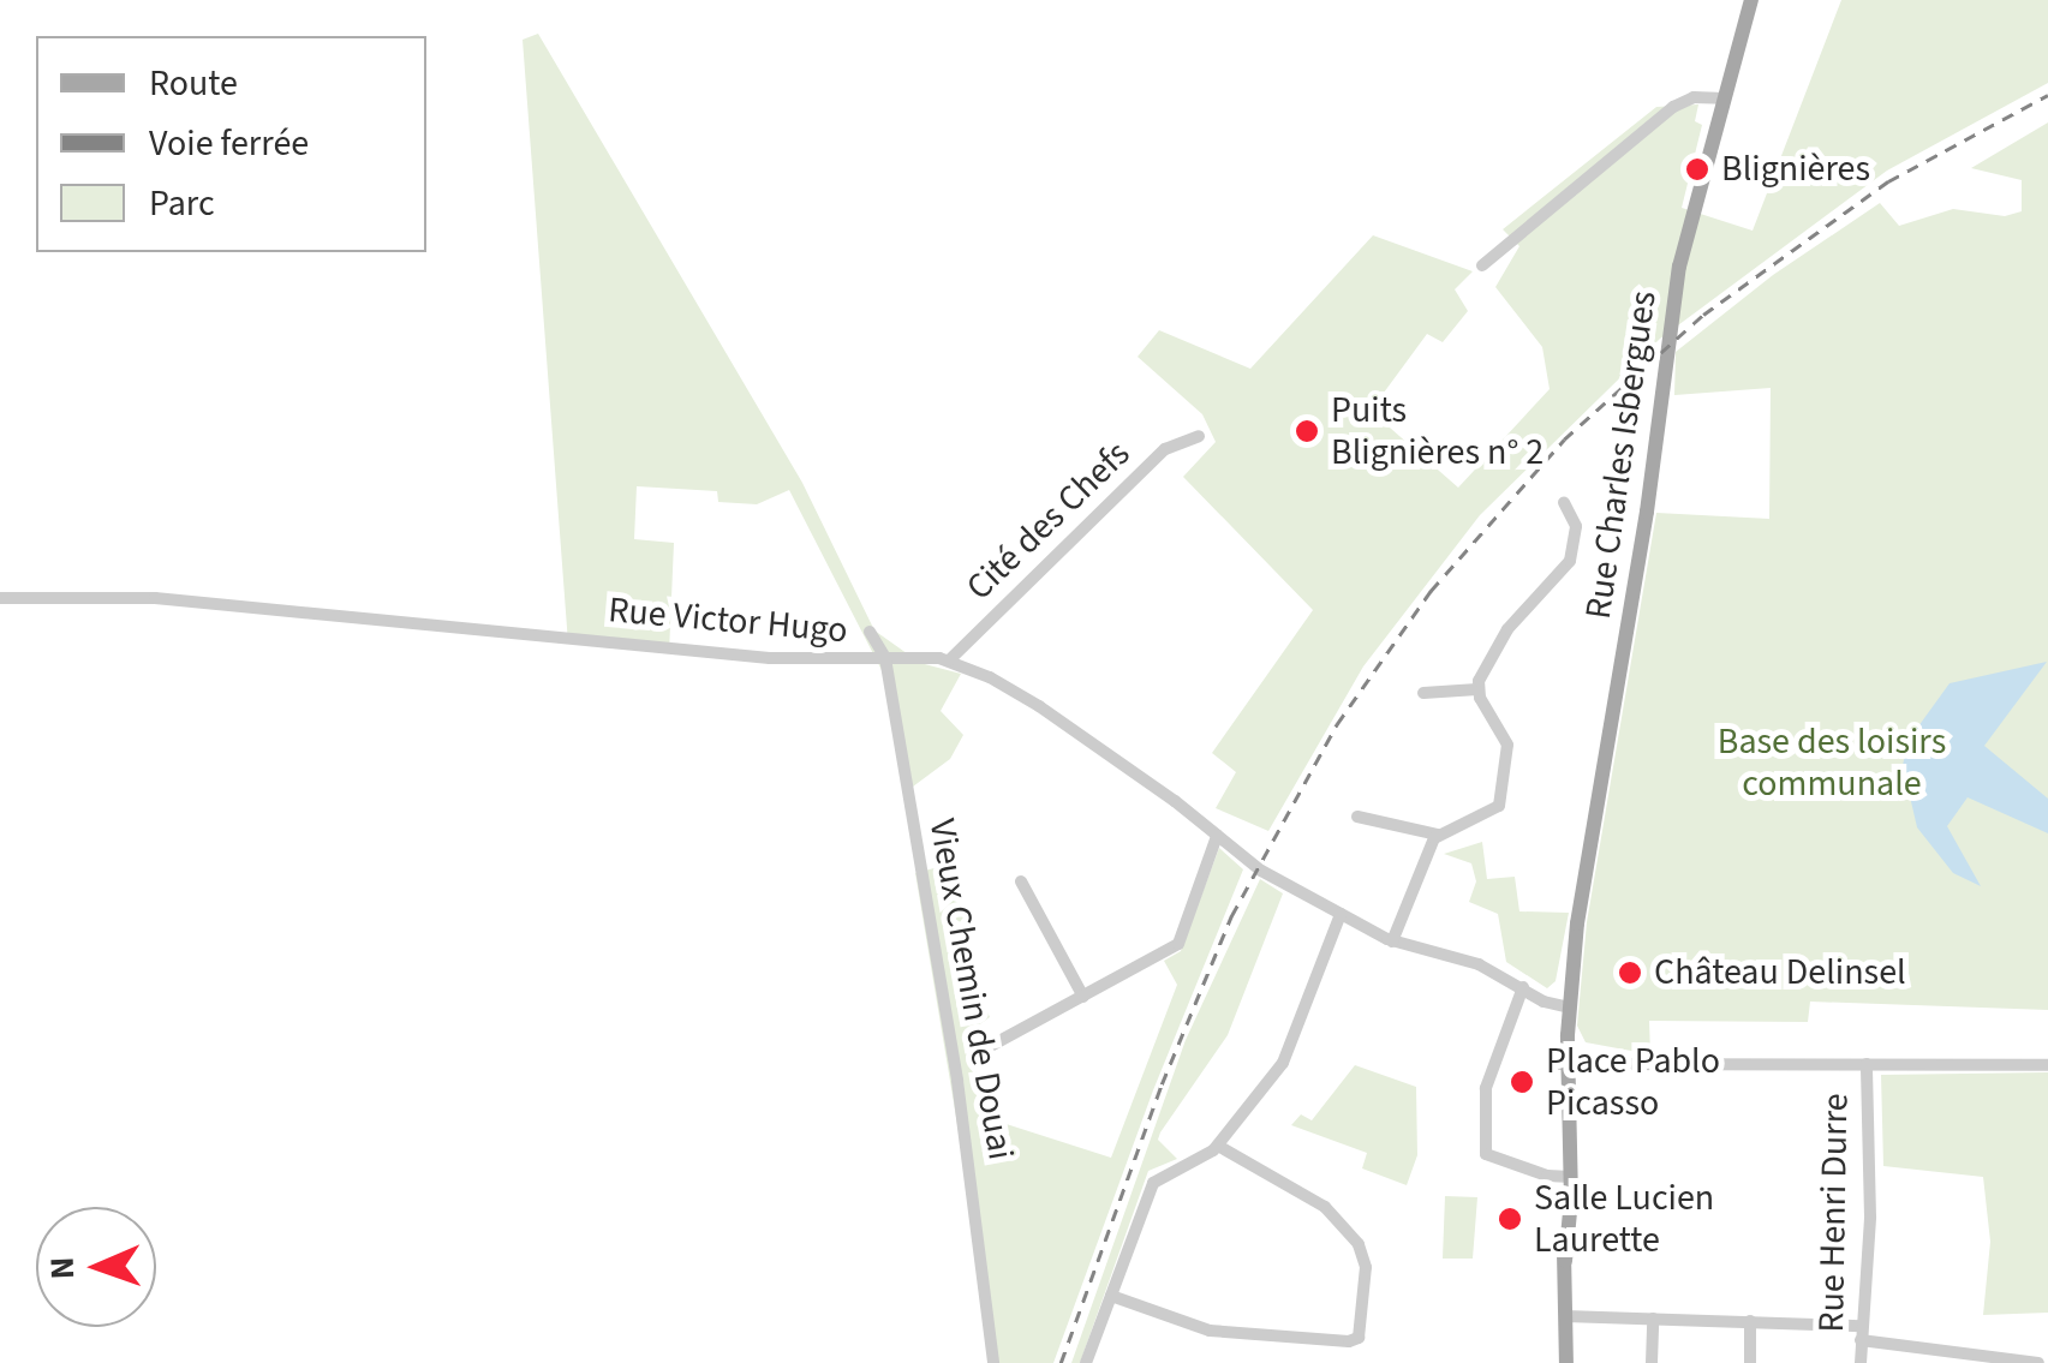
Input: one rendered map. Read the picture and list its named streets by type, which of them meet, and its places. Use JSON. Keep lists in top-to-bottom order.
{
  "streets": {
    "main road": ["Rue Charles Isbergues"],
    "street": [
      "Cité des Chefs",
      "Rue Victor Hugo",
      "Vieux Chemin de Douai",
      "Rue Henri Durre"
    ]
  },
  "crossings": [
    ["Rue Charles Isbergues", "Rue Victor Hugo"],
    ["Cité des Chefs", "Rue Victor Hugo"],
    ["Rue Victor Hugo", "Vieux Chemin de Douai"]
  ],
  "parks": ["Base des loisirs communale"],
  "places": [
    "Blignières",
    "Puits Blignières n° 2",
    "Château Delinsel",
    "Place Pablo Picasso",
    "Salle Lucien Laurette"
  ],
  "legend": ["Route", "Voie ferrée", "Parc"],
  "north": "left"
}
